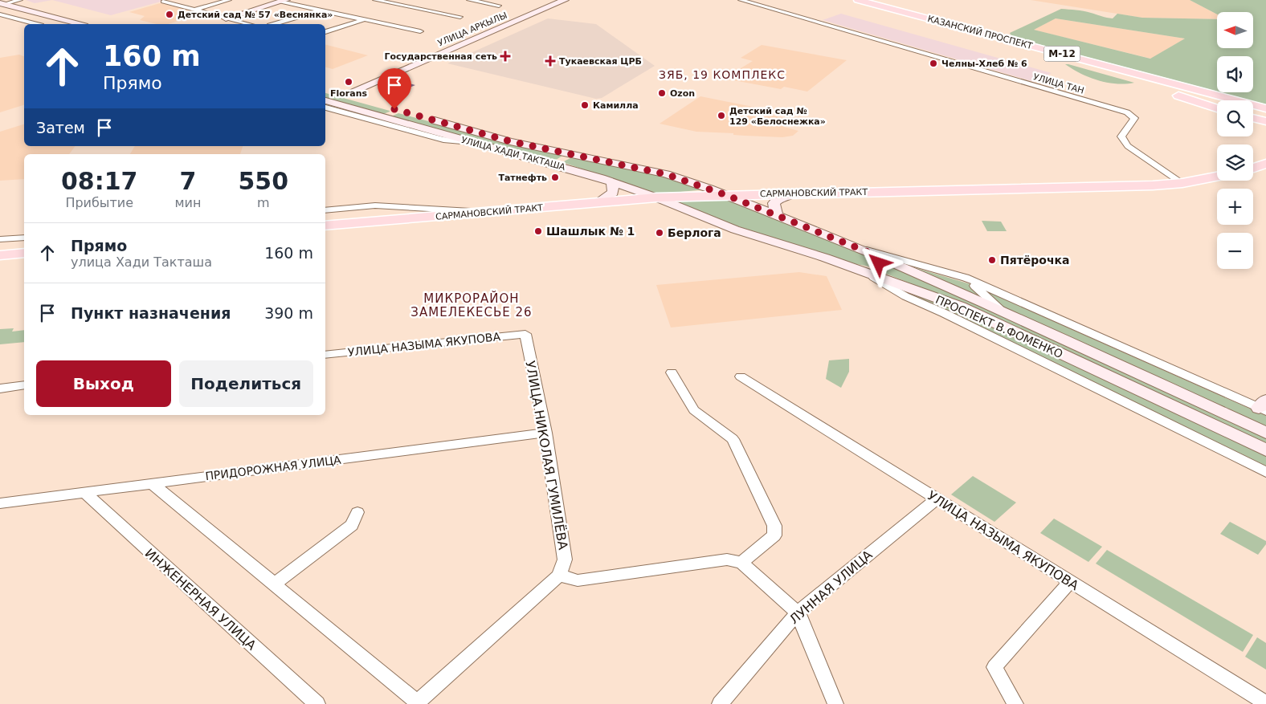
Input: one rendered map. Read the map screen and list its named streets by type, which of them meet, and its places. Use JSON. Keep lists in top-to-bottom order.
{
  "streets": {
    "main road": [
      "КАЗАНСКИЙ ПРОСПЕКТ",
      "М-12",
      "УЛИЦА ХАДИ ТАКТАША",
      "САРМАНОВСКИЙ ТРАКТ",
      "ПРОСПЕКТ В.ФОМЕНКО"
    ],
    "street": [
      "УЛИЦА АРКЫЛЫ",
      "УЛИЦА ТАН",
      "УЛИЦА НАЗЫМА ЯКУПОВА",
      "УЛИЦА НИКОЛАЯ ГУМИЛЁВА",
      "ПРИДОРОЖНАЯ УЛИЦА",
      "ЛУННАЯ УЛИЦА",
      "ИНЖЕНЕРНАЯ УЛИЦА"
    ]
  },
  "crossings": [
    ["УЛИЦА ТАН", "САРМАНОВСКИЙ ТРАКТ"],
    ["УЛИЦА ХАДИ ТАКТАША", "САРМАНОВСКИЙ ТРАКТ"],
    ["УЛИЦА ХАДИ ТАКТАША", "ПРОСПЕКТ В.ФОМЕНКО"],
    ["САРМАНОВСКИЙ ТРАКТ", "ПРОСПЕКТ В.ФОМЕНКО"],
    ["УЛИЦА НАЗЫМА ЯКУПОВА", "УЛИЦА НИКОЛАЯ ГУМИЛЁВА"],
    ["УЛИЦА НАЗЫМА ЯКУПОВА", "ЛУННАЯ УЛИЦА"],
    ["УЛИЦА НИКОЛАЯ ГУМИЛЁВА", "ПРИДОРОЖНАЯ УЛИЦА"],
    ["ПРИДОРОЖНАЯ УЛИЦА", "ИНЖЕНЕРНАЯ УЛИЦА"]
  ],
  "districts": ["ЗЯБ, 19 КОМПЛЕКС", "МИКРОРАЙОН ЗАМЕЛЕКЕСЬЕ 26"],
  "places": {
    "other": [
      "Детский сад № 57 «Веснянка»",
      "Челны-Хлеб № 6",
      "Florans",
      "Ozon",
      "Камилла",
      "Детский сад № 129 «Белоснежка»",
      "Татнефть",
      "Шашлык № 1",
      "Берлога",
      "Пятёрочка"
    ],
    "health": ["Государственная сеть", "Тукаевская ЦРБ"]
  },
  "north": "left",
  "page": {
    "map_buttons": ["+", "−"],
    "turn": ["160 m", "Прямо"],
    "then": "Затем",
    "eta": [
      "08:17",
      "Прибытие",
      "7",
      "мин",
      "550",
      "m"
    ],
    "list": [
      {
        "name": "Прямо",
        "note": "улица Хади Такташа",
        "value": "160 m"
      },
      {
        "name": "Пункт назначения",
        "value": "390 m"
      }
    ],
    "buttons": ["Выход", "Поделиться"]
  }
}
